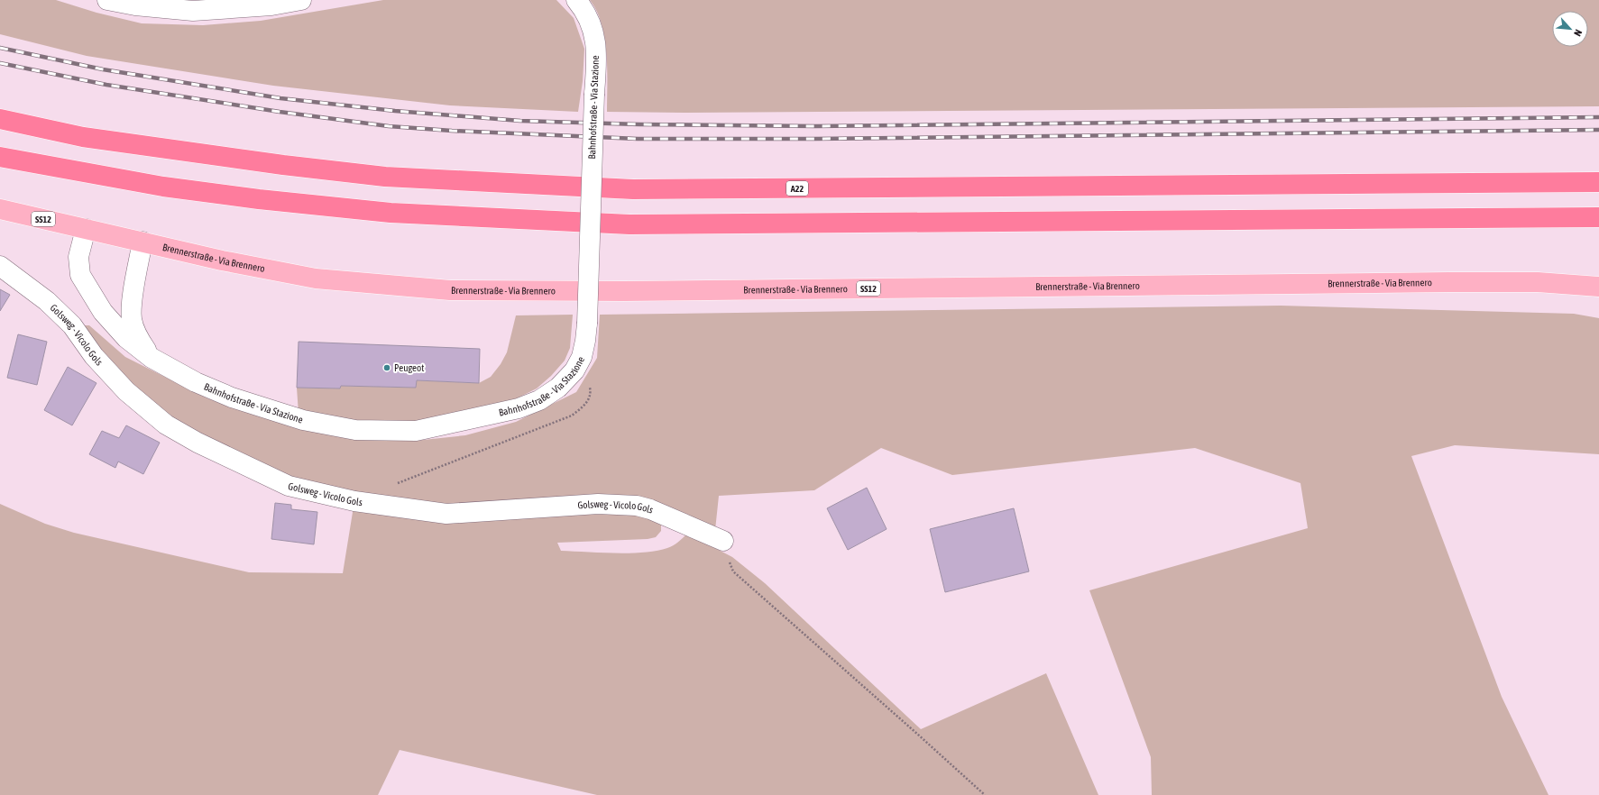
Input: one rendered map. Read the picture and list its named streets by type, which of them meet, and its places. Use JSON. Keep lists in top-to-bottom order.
{
  "streets": {
    "highway": ["A22"],
    "main road": ["SS12", "Brennerstraße - Via Brennero"],
    "street": ["Bahnhofstraße - Via Stazione", "Golsweg - Vicolo Gols"]
  },
  "crossings": [
    ["Bahnhofstraße - Via Stazione", "Brennerstraße - Via Brennero"]
  ],
  "places": ["Peugeot"],
  "north": "bottom right"
}
